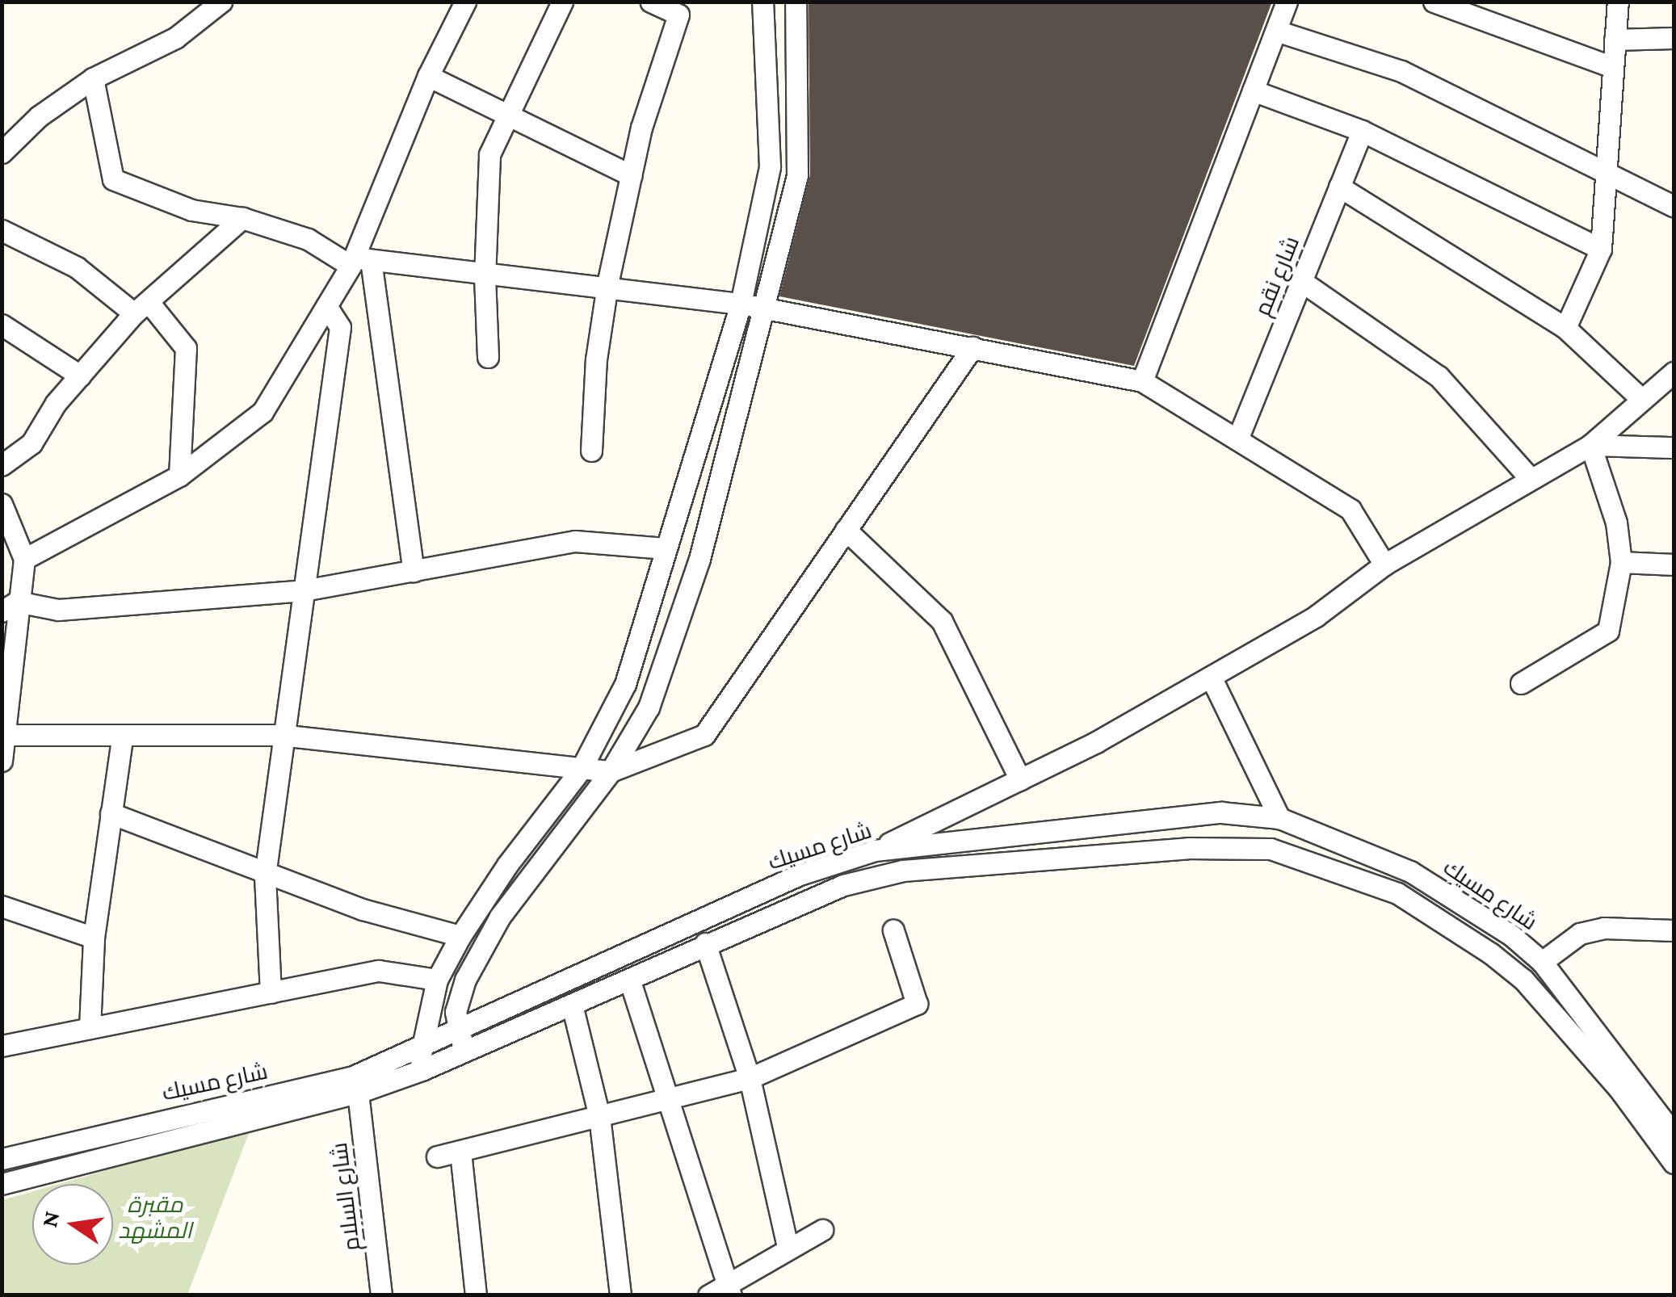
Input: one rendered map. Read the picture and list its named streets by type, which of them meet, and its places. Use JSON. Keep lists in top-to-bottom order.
{
  "streets": {
    "street": ["شارع نقم", "شارع مسيك", "شارع السلام"]
  },
  "crossings": [
    ["شارع مسيك", "شارع السلام"]
  ],
  "parks": ["مقبرة المشهد"],
  "north": "left"
}
